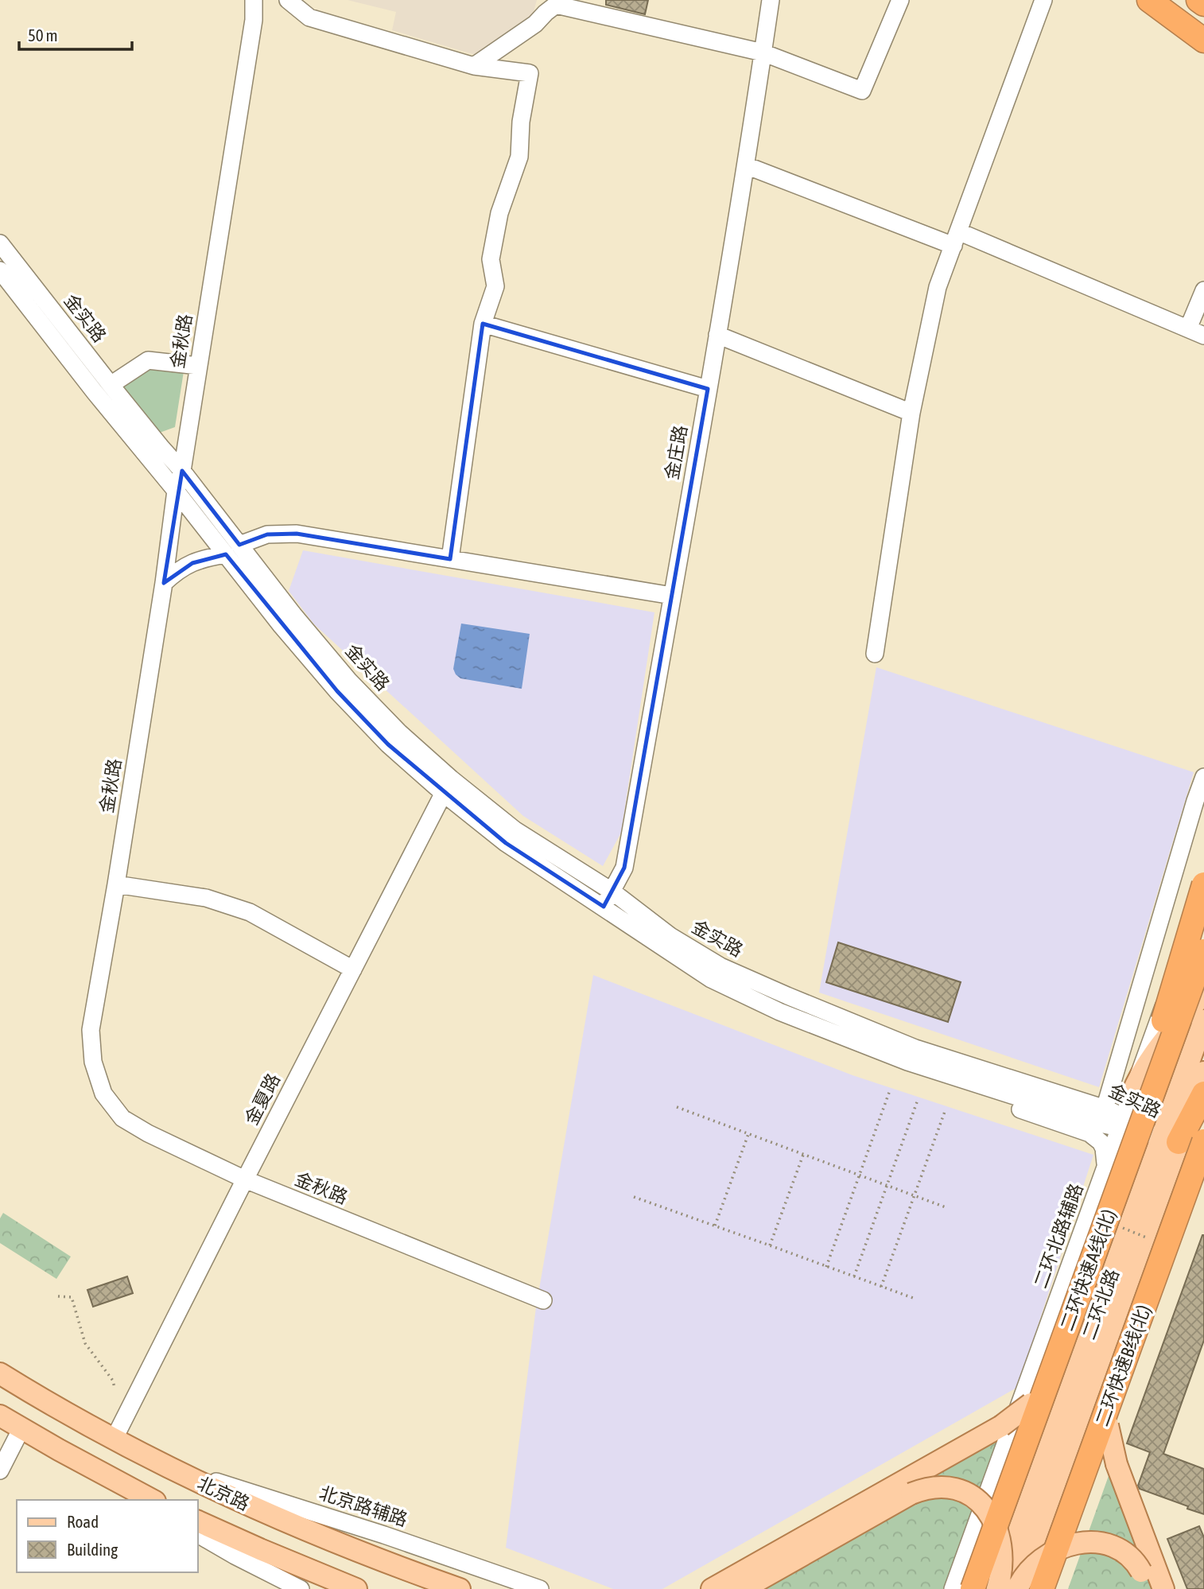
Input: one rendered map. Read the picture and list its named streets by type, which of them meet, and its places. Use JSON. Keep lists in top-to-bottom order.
{
  "streets": {
    "highway": ["二环快速A线(北)", "二环快速B线(北)"],
    "main road": ["二环北路", "北京路"],
    "street": [
      "金实路",
      "金秋路",
      "金庄路",
      "金夏路",
      "二环北路辅路",
      "北京路辅路"
    ]
  },
  "crossings": [
    ["金实路", "金秋路"],
    ["金实路", "金庄路"],
    ["金实路", "金夏路"],
    ["金实路", "二环北路辅路"],
    ["金实路", "二环北路"],
    ["金秋路", "金夏路"],
    ["金夏路", "北京路"],
    ["北京路", "北京路辅路"]
  ],
  "legend": ["Road", "Building"],
  "scale_bar": "50 m"
}
